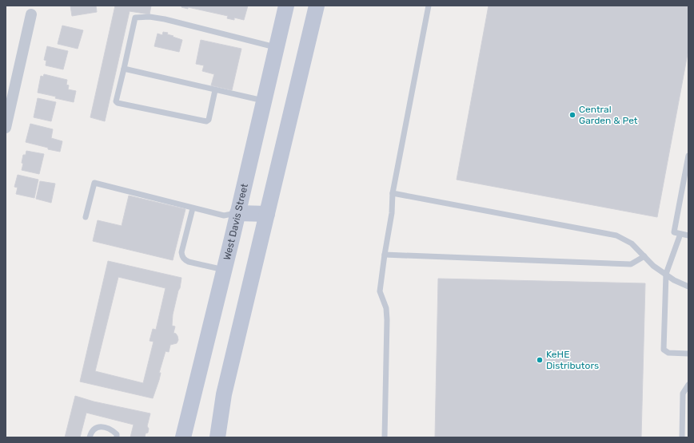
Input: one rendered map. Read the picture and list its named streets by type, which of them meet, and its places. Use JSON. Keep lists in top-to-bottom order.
{
  "streets": {
    "main road": ["West Davis Street"]
  },
  "places": ["Central Garden & Pet", "KeHE Distributors"]
}
